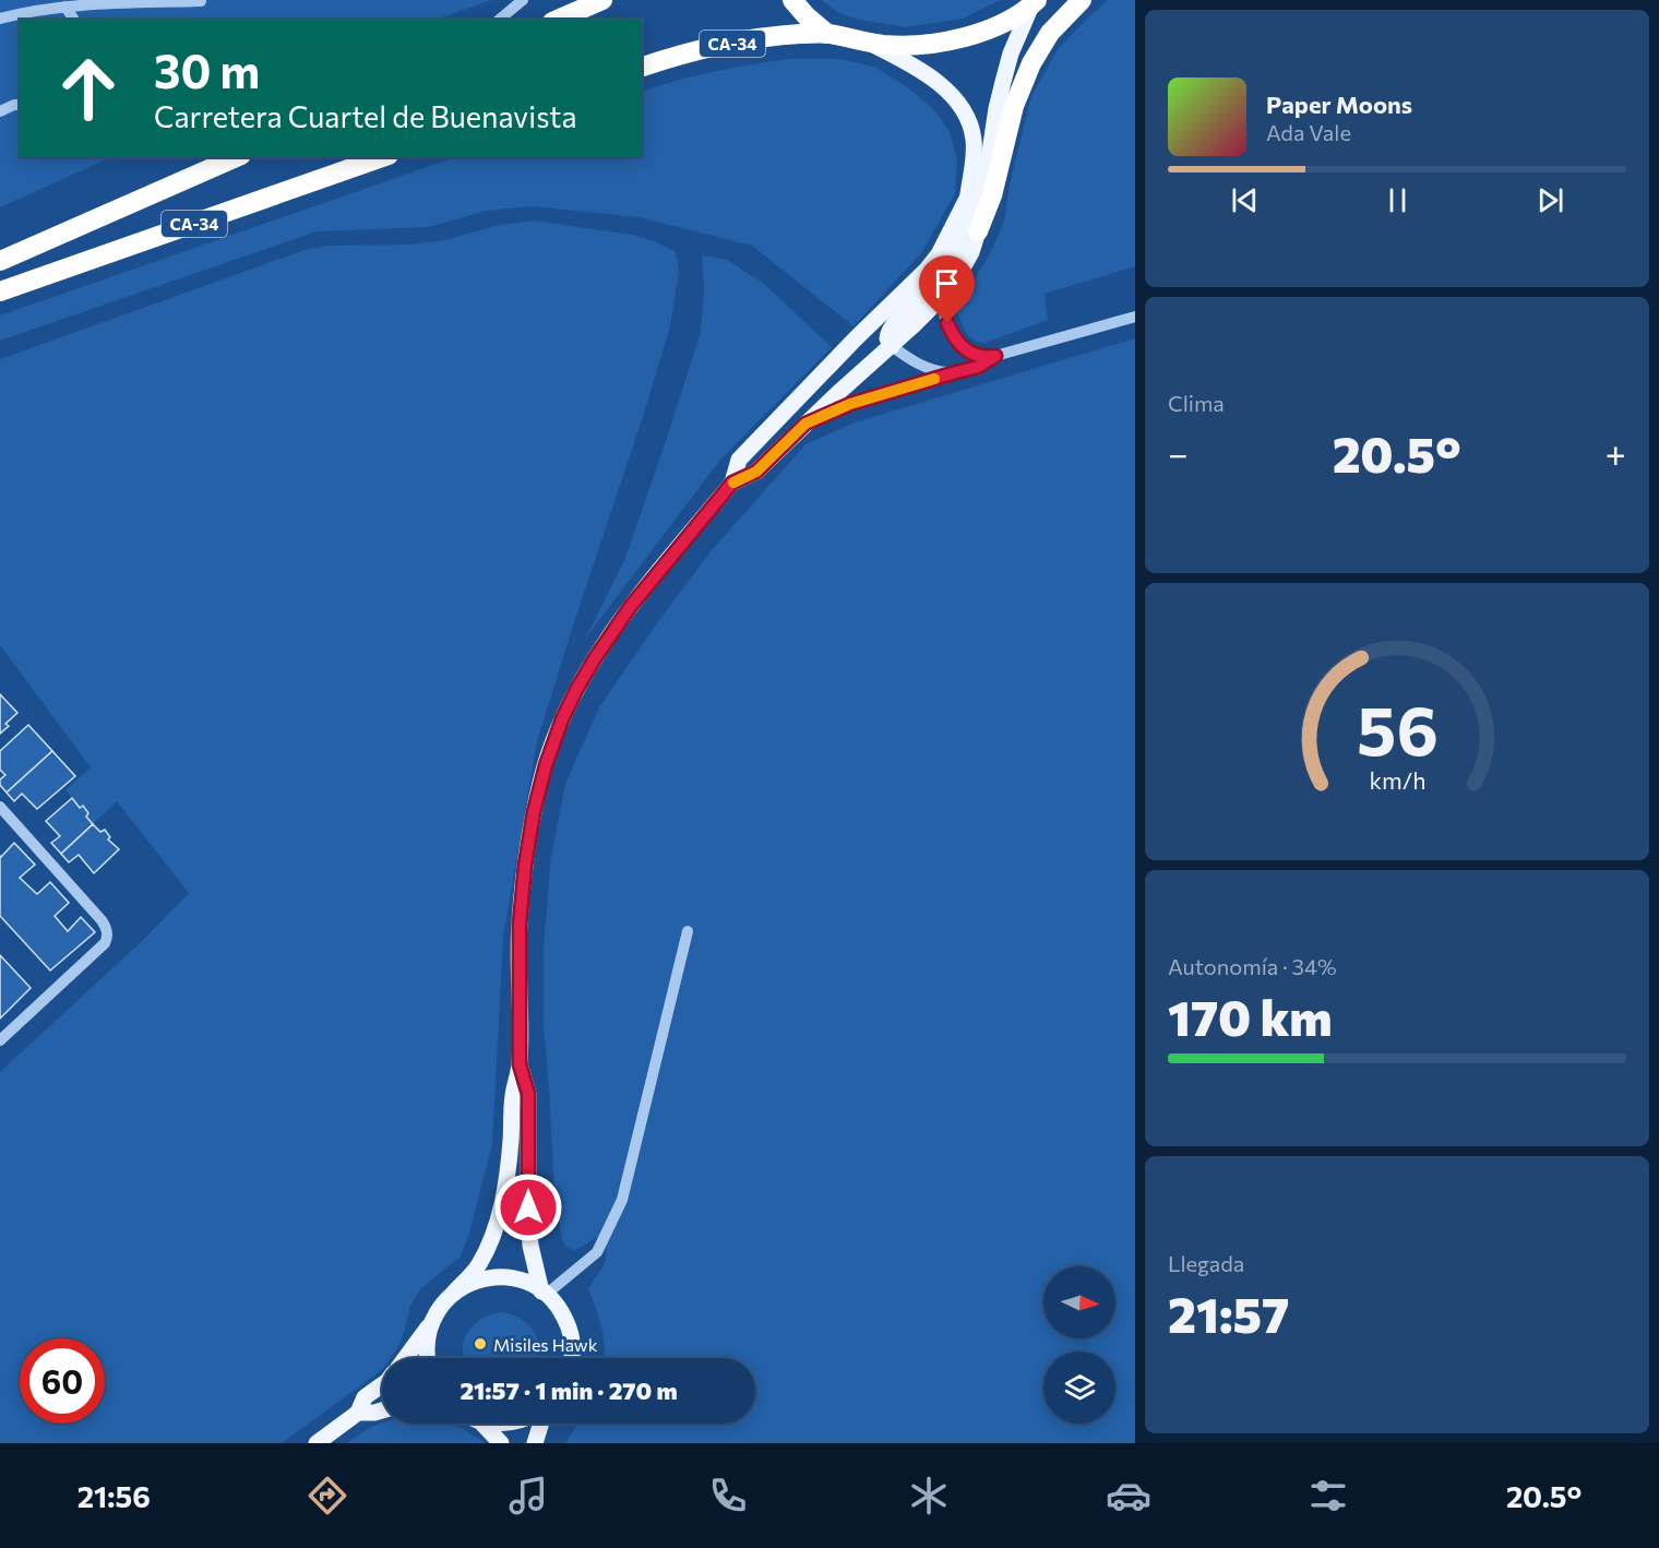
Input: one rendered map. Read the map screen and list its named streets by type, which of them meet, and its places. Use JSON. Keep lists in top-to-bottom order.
{
  "streets": {
    "highway": ["CA-34"]
  },
  "places": ["Misiles Hawk"],
  "north": "right",
  "page": {
    "turn": ["30 m", "Carretera Cuartel de Buenavista"],
    "song": ["Paper Moons", "Ada Vale"],
    "tile": [
      "Clima",
      ["Autonomía · 34%", "170 km"],
      ["Llegada", "21:57"]
    ],
    "heat": ["−", "20.5°", "+"],
    "limit": "60",
    "trip": "21:57 · 1 min · 270 m",
    "tabs": ["21:56", "20.5°"],
    "gauge": ["56", "km/h"]
  }
}
